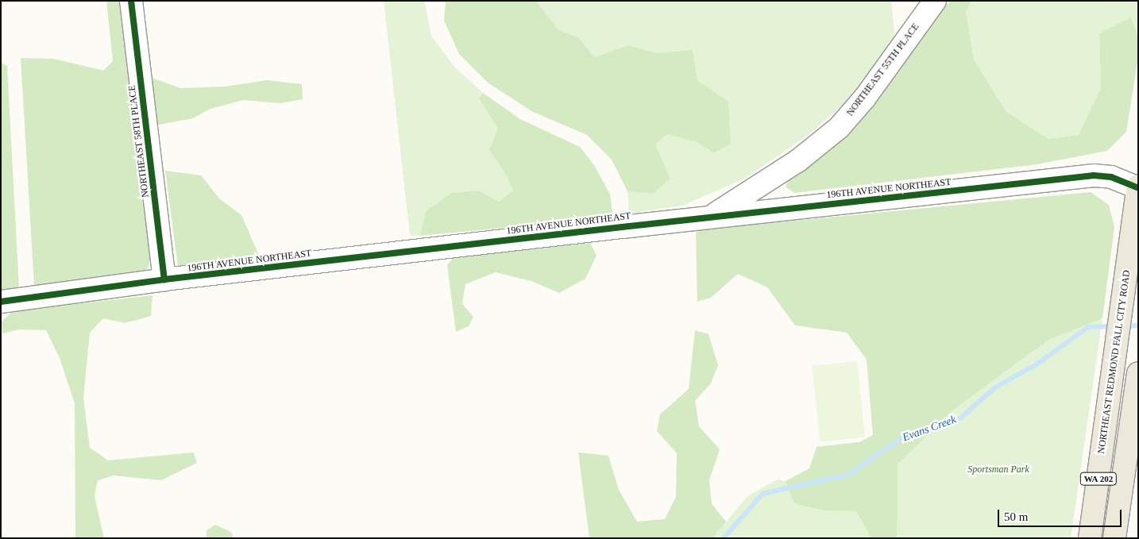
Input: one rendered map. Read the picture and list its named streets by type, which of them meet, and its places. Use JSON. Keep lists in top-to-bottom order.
{
  "streets": {
    "main road": ["NORTHEAST REDMOND FALL CITY ROAD", "WA 202"],
    "street": ["NORTHEAST 55TH PLACE", "NORTHEAST 58TH PLACE", "196TH AVENUE NORTHEAST"]
  },
  "crossings": [
    ["NORTHEAST 55TH PLACE", "196TH AVENUE NORTHEAST"],
    ["NORTHEAST 58TH PLACE", "196TH AVENUE NORTHEAST"],
    ["196TH AVENUE NORTHEAST", "NORTHEAST REDMOND FALL CITY ROAD"]
  ],
  "water": ["Evans Creek"],
  "parks": ["Sportsman Park"],
  "scale_bar": "50 m"
}
